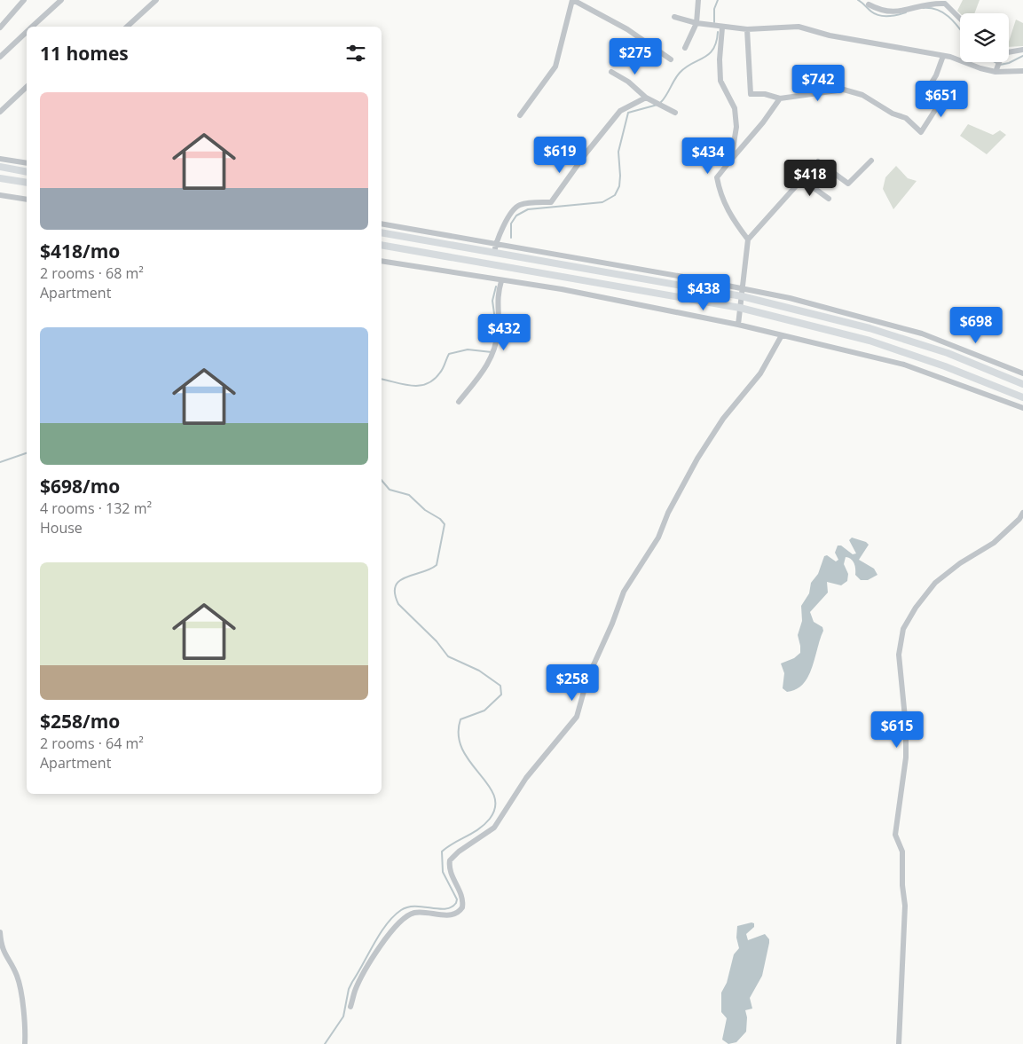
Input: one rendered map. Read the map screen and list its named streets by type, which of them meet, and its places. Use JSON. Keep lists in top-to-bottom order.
{
  "page": {
    "heading": "11 homes",
    "price": [
      "$275",
      "$742",
      "$651",
      "$619",
      "$434",
      "$418",
      "$438",
      "$698",
      "$432",
      "$258",
      "$615"
    ],
    "list": [
      {
        "name": "$418/mo",
        "note": "2 rooms · 68 m² · Apartment"
      },
      {
        "name": "$698/mo",
        "note": "4 rooms · 132 m² · House"
      },
      {
        "name": "$258/mo",
        "note": "2 rooms · 64 m² · Apartment"
      }
    ]
  }
}
